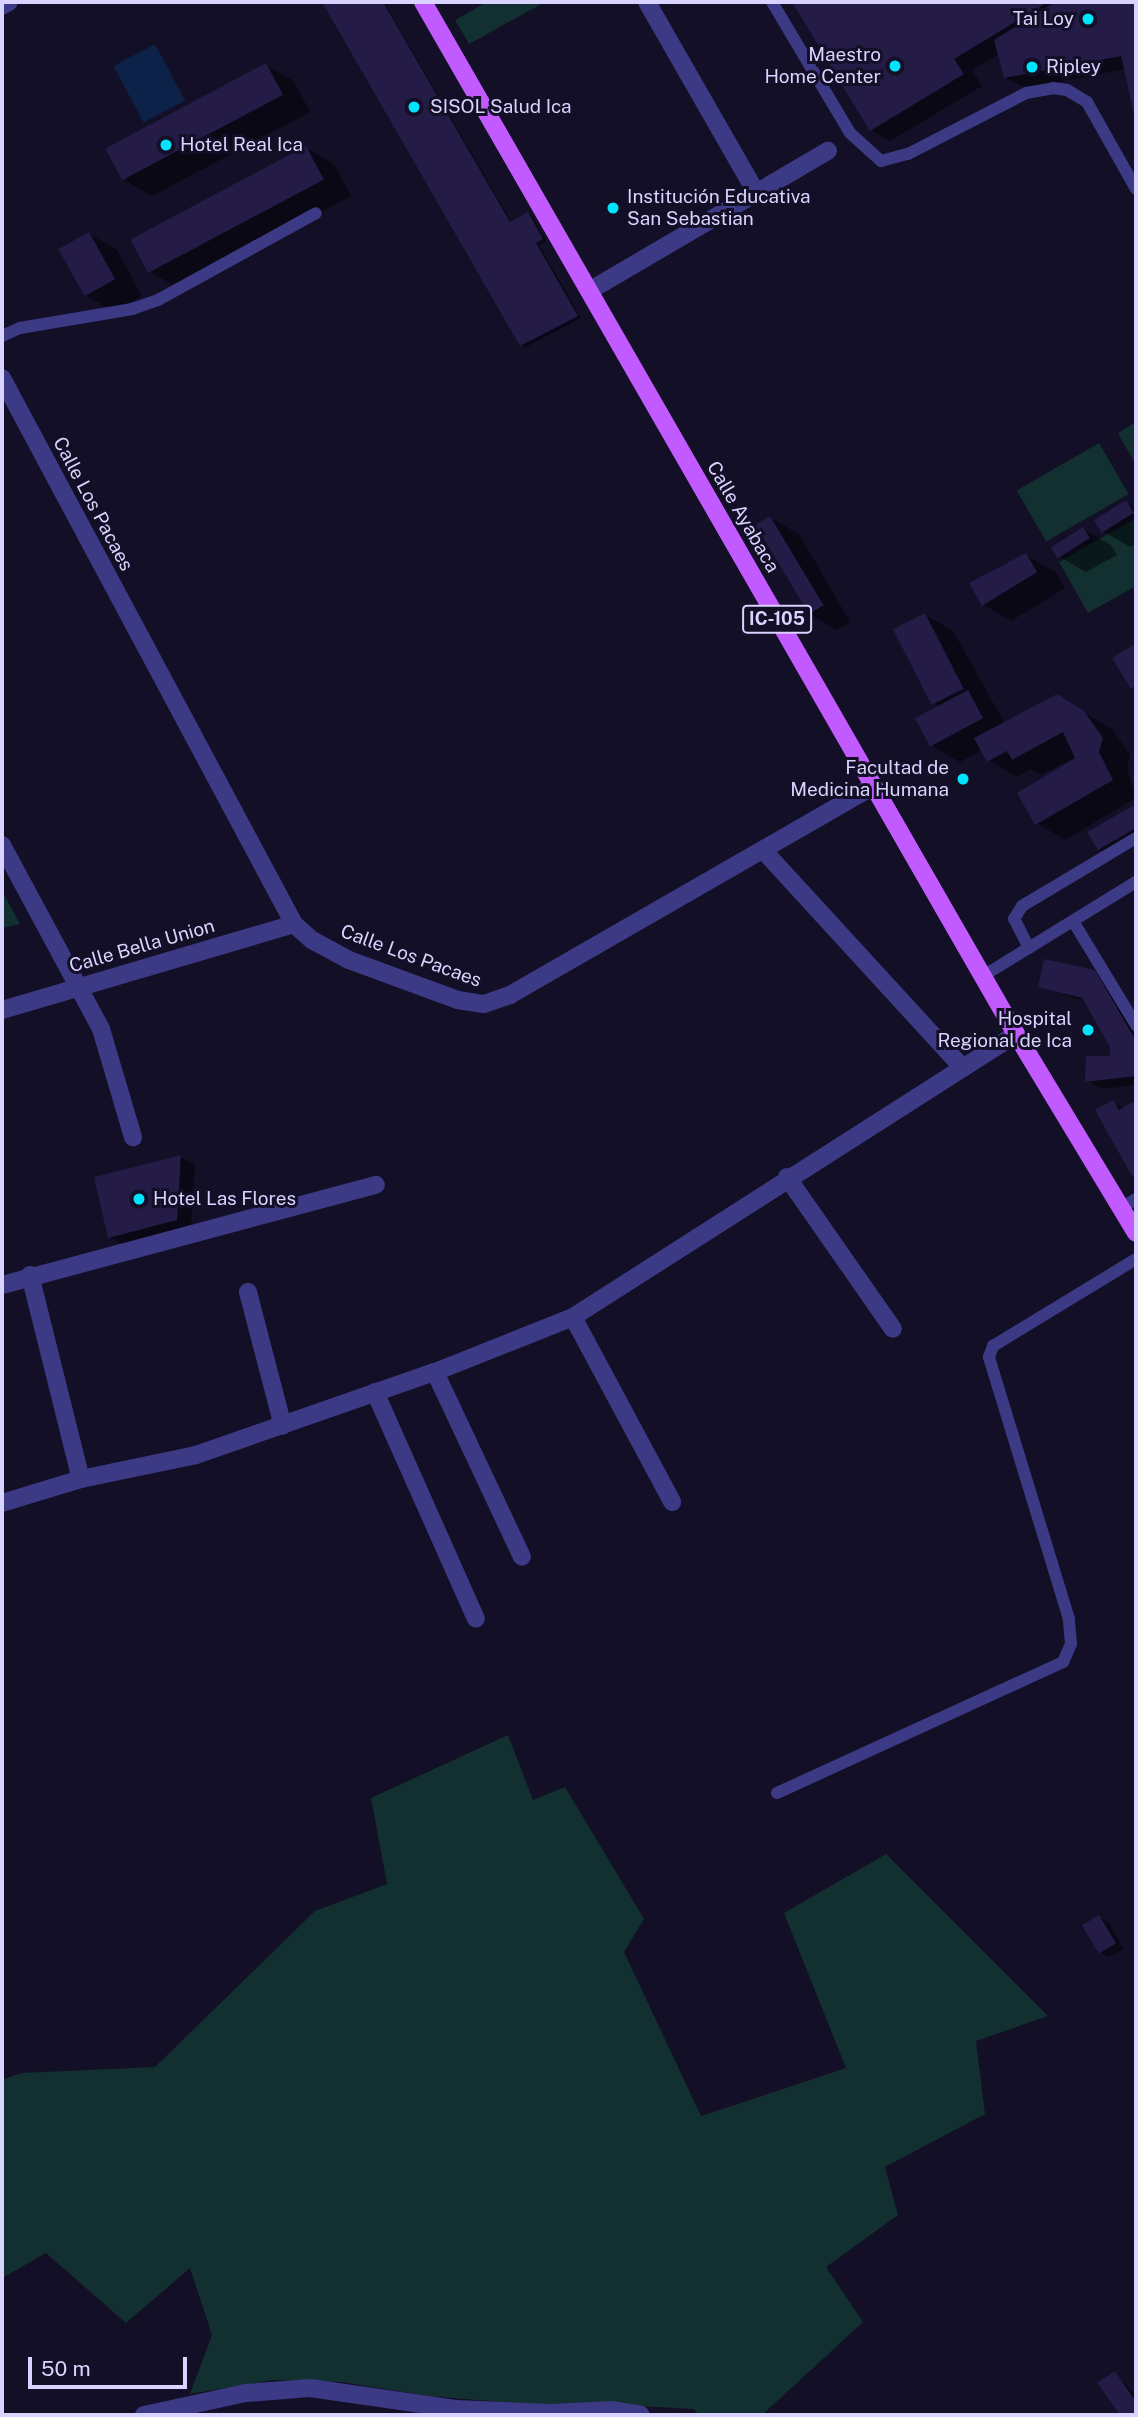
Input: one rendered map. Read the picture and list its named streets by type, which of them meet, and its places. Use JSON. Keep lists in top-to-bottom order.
{
  "streets": {
    "main road": ["Calle Ayabaca", "IC-105"],
    "street": ["Calle Los Pacaes", "Calle Bella Union"]
  },
  "crossings": [
    ["Calle Los Pacaes", "Calle Ayabaca"],
    ["Calle Los Pacaes", "Calle Bella Union"]
  ],
  "places": [
    "Tai Loy",
    "Maestro Home Center",
    "Ripley",
    "SISOL Salud Ica",
    "Hotel Real Ica",
    "Institución Educativa San Sebastian",
    "Facultad de Medicina Humana",
    "Hospital Regional de Ica",
    "Hotel Las Flores"
  ],
  "scale_bar": "50 m"
}
